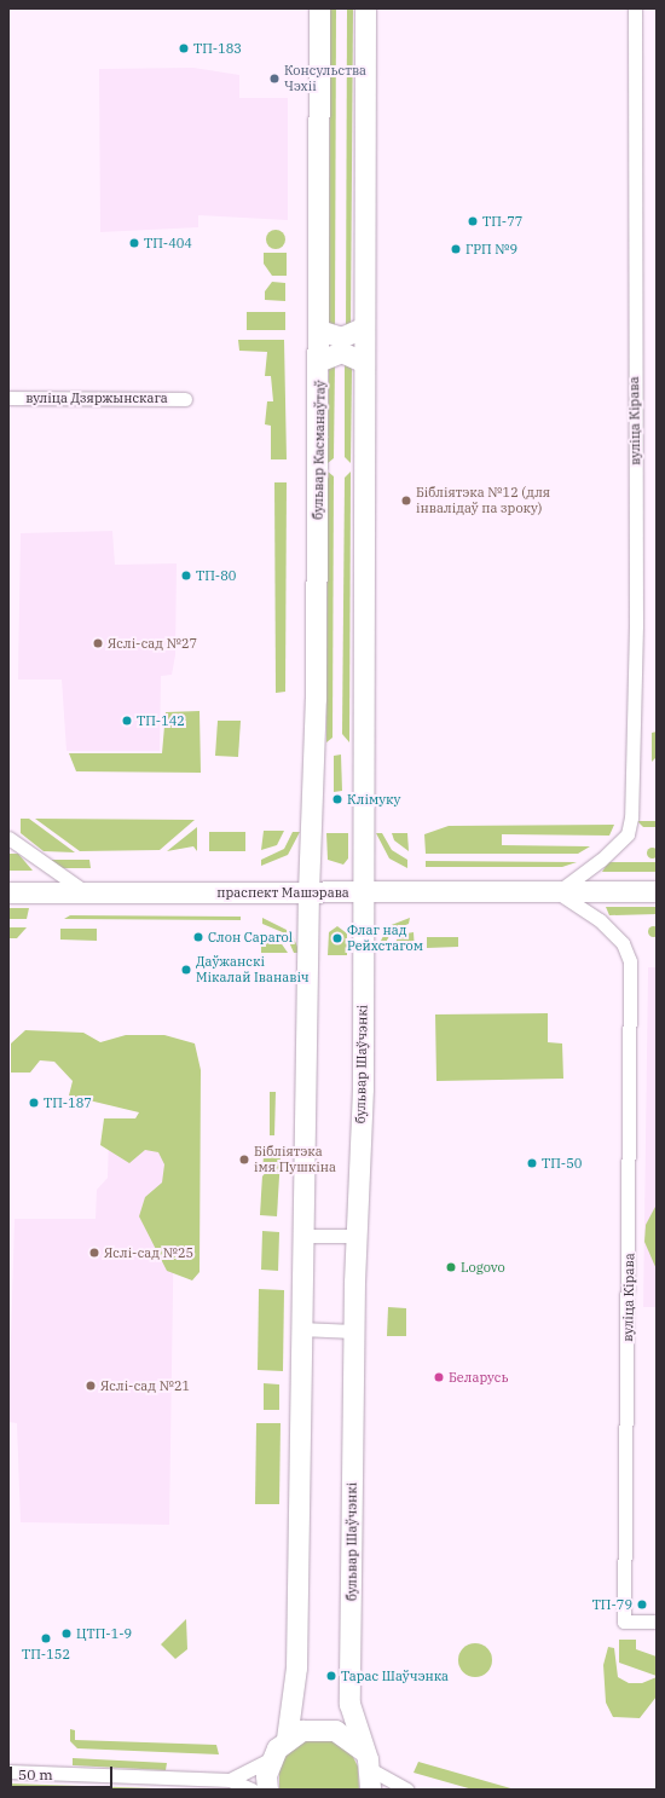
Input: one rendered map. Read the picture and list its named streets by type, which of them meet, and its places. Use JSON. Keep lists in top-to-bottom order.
{
  "streets": {
    "main road": ["бульвар Касманаўтаў", "праспект Машэрава", "бульвар Шаўчэнкі"],
    "street": ["вуліца Дзяржынскага", "вуліца Кірава"]
  },
  "crossings": [
    ["вуліца Кірава", "праспект Машэрава"],
    ["бульвар Касманаўтаў", "праспект Машэрава"],
    ["праспект Машэрава", "бульвар Шаўчэнкі"]
  ],
  "places": [
    "ТП-183",
    "Консульства Чэхіі",
    "ТП-77",
    "ТП-404",
    "ГРП №9",
    "Бібліятэка №12 (для інвалідаў па зроку)",
    "ТП-80",
    "Яслі-сад №27",
    "ТП-142",
    "Клімуку",
    "Слон Caparol",
    "Флаг над Рейхстагом",
    "Даўжанскі Мікалай Іванавіч",
    "ТП-187",
    "Бібліятэка імя Пушкіна",
    "ТП-50",
    "Яслі-сад №25",
    "Logovo",
    "Беларусь",
    "Яслі-сад №21",
    "ТП-79",
    "ЦТП-1-9",
    "ТП-152",
    "Тарас Шаўчэнка"
  ],
  "scale_bar": "50 m"
}
